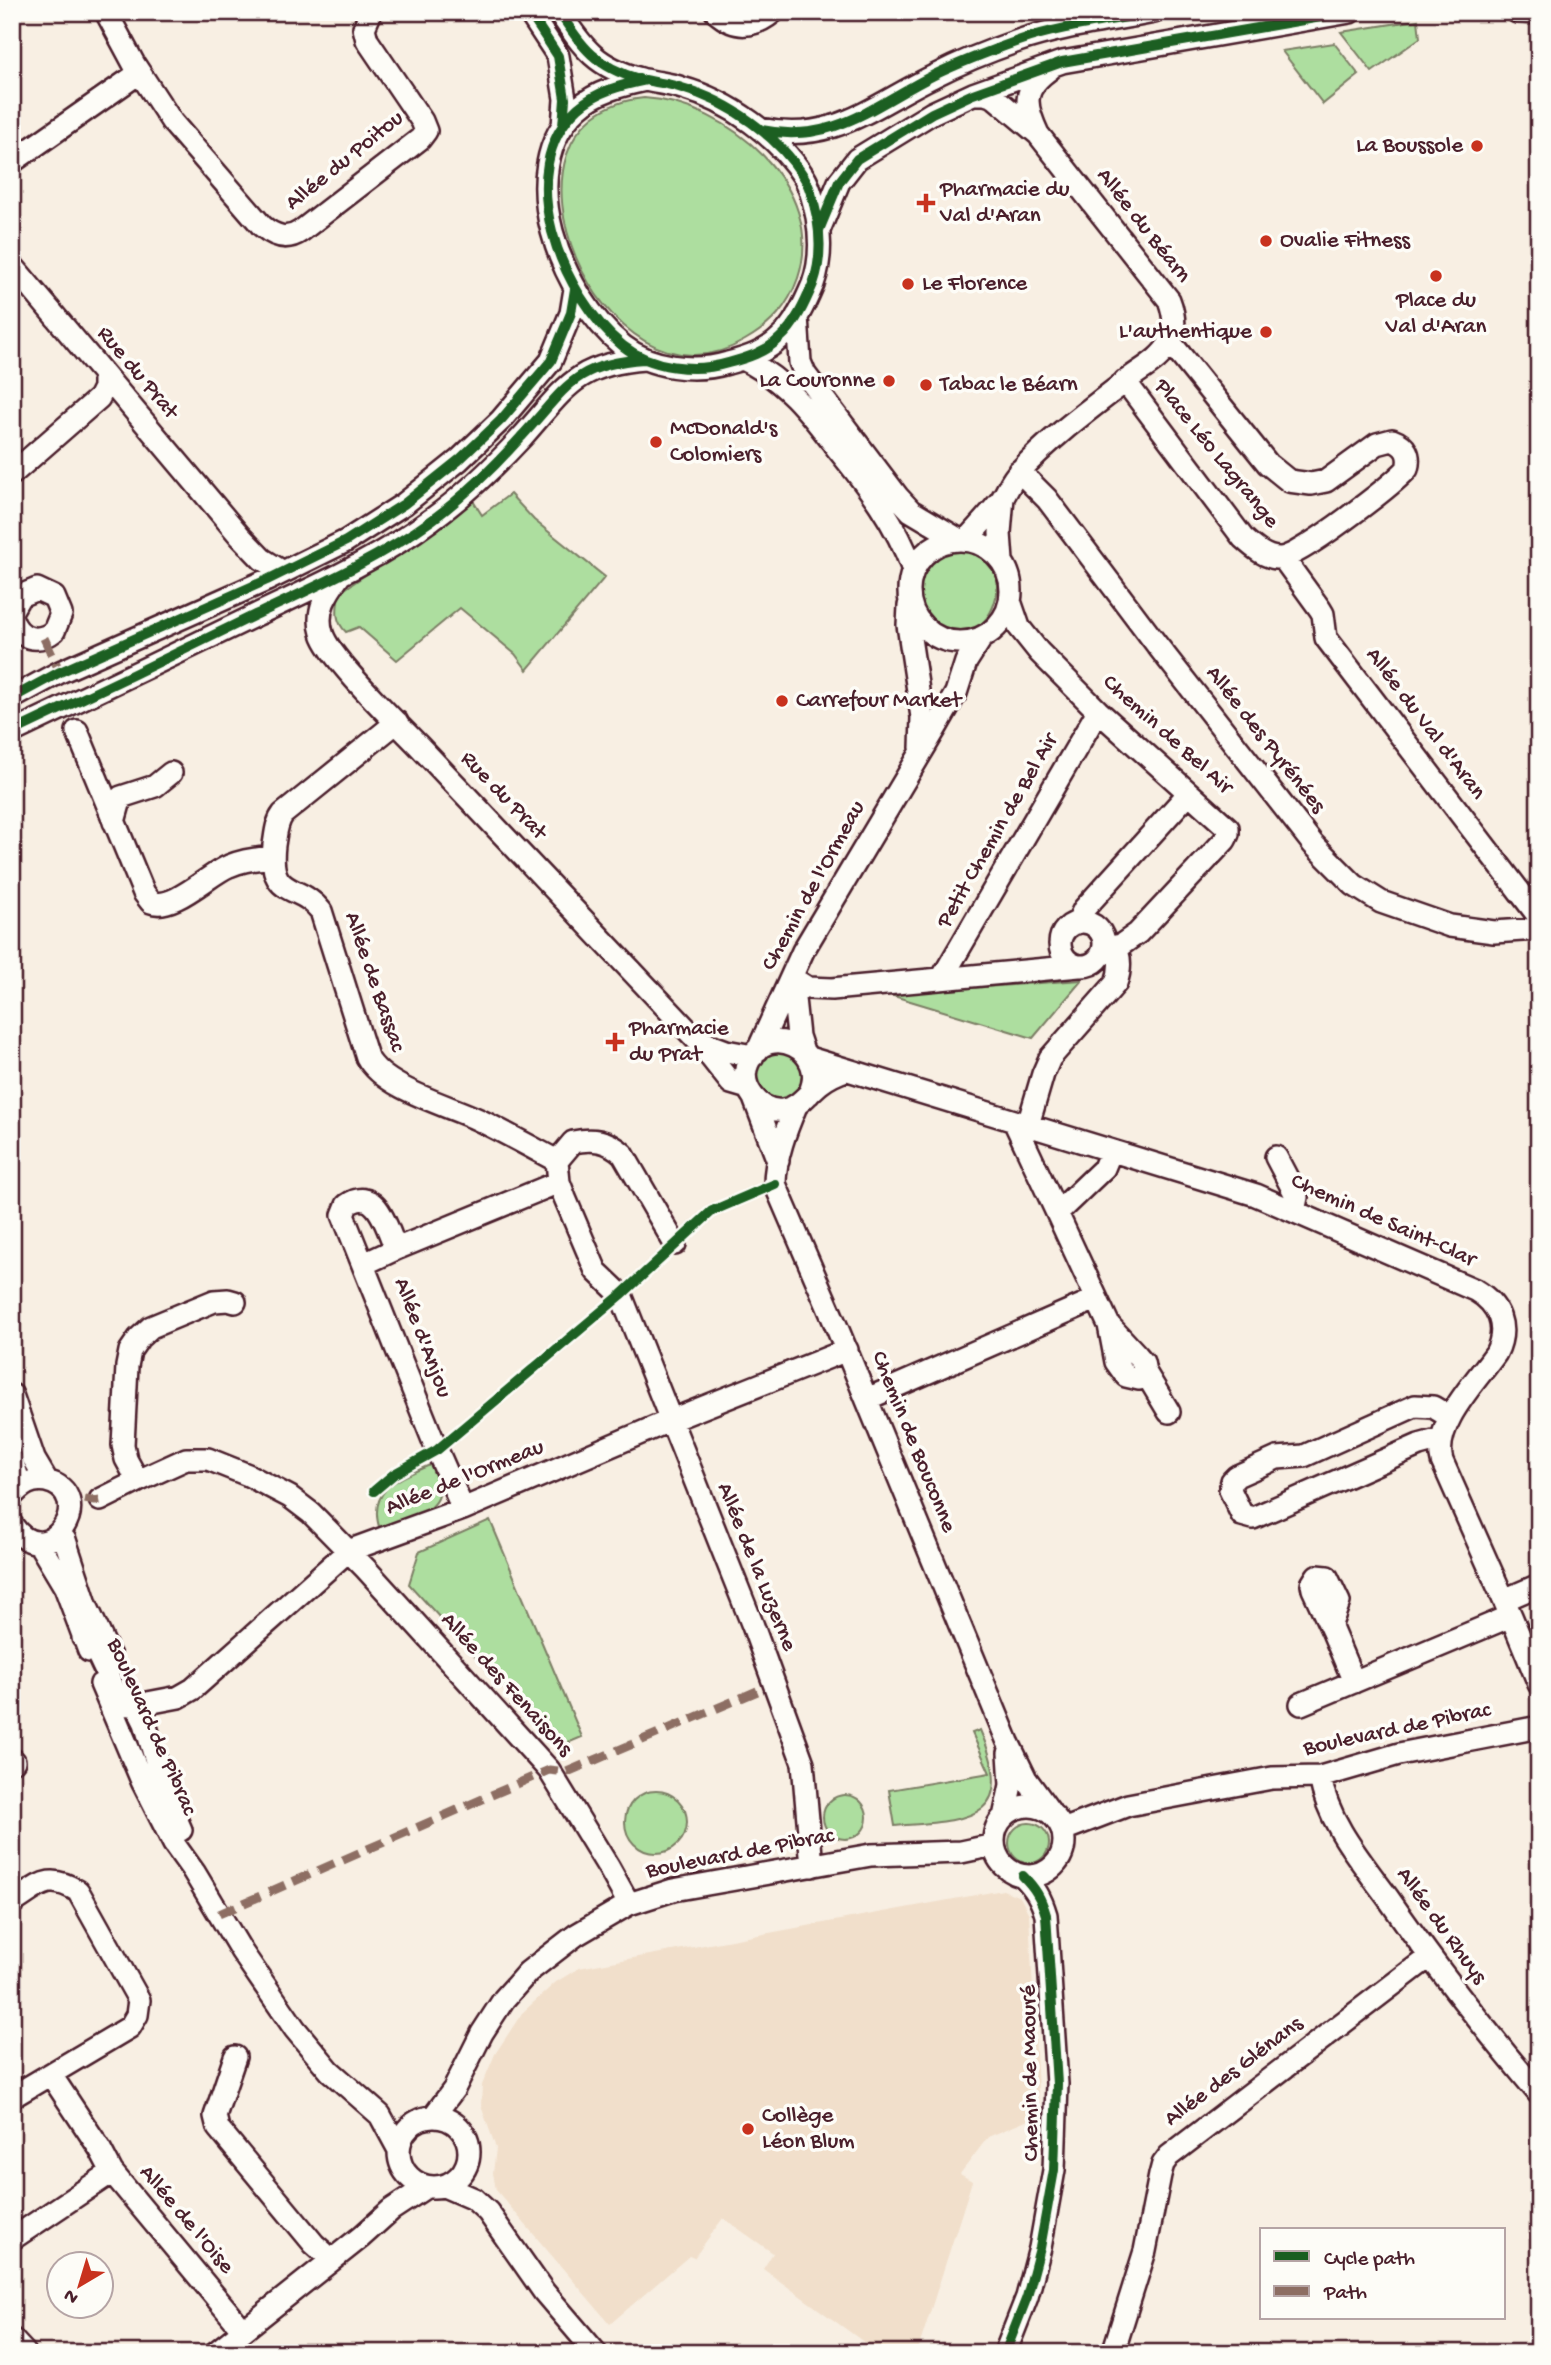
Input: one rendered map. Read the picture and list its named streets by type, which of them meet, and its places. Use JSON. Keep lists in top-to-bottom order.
{
  "streets": {
    "street": [
      "Allée du Poitou",
      "Allée du Béarn",
      "Rue du Prat",
      "Place Léo Lagrange",
      "Allée du Val d'Aran",
      "Chemin de Bel Air",
      "Allée des Pyrénées",
      "Petit Chemin de Bel Air",
      "Chemin de l'Ormeau",
      "Allée de Bassac",
      "Chemin de Saint-Clar",
      "Allée d'Anjou",
      "Chemin de Bouconne",
      "Allée de l'Ormeau",
      "Allée de la Luzerne",
      "Allée des Fenaisons",
      "Boulevard de Pibrac",
      "Allée du Rhuys",
      "Allée des Glénans",
      "Chemin de Maouré",
      "Allée de l'Oise"
    ]
  },
  "crossings": [
    ["Allée du Béarn", "Place Léo Lagrange"],
    ["Rue du Prat", "Chemin de l'Ormeau"],
    ["Rue du Prat", "Chemin de Saint-Clar"],
    ["Rue du Prat", "Chemin de Bouconne"],
    ["Place Léo Lagrange", "Allée du Val d'Aran"],
    ["Chemin de Bel Air", "Petit Chemin de Bel Air"],
    ["Chemin de Bel Air", "Chemin de l'Ormeau"],
    ["Chemin de l'Ormeau", "Chemin de Saint-Clar"],
    ["Chemin de l'Ormeau", "Chemin de Bouconne"],
    ["Allée de Bassac", "Allée d'Anjou"],
    ["Allée de Bassac", "Allée de la Luzerne"],
    ["Chemin de Saint-Clar", "Chemin de Bouconne"],
    ["Allée d'Anjou", "Allée de l'Ormeau"],
    ["Allée d'Anjou", "Allée de la Luzerne"],
    ["Chemin de Bouconne", "Allée de l'Ormeau"],
    ["Chemin de Bouconne", "Boulevard de Pibrac"],
    ["Chemin de Bouconne", "Chemin de Maouré"],
    ["Allée de l'Ormeau", "Allée de la Luzerne"],
    ["Allée de l'Ormeau", "Allée des Fenaisons"],
    ["Allée de l'Ormeau", "Boulevard de Pibrac"],
    ["Allée de la Luzerne", "Boulevard de Pibrac"],
    ["Allée des Fenaisons", "Boulevard de Pibrac"],
    ["Boulevard de Pibrac", "Allée du Rhuys"],
    ["Boulevard de Pibrac", "Chemin de Maouré"],
    ["Allée du Rhuys", "Allée des Glénans"]
  ],
  "places": {
    "other": [
      "La Boussole",
      "Ovalie Fitness",
      "Place du Val d'Aran",
      "Le Florence",
      "L'authentique",
      "La Couronne",
      "Tabac le Béarn",
      "McDonald's Colomiers",
      "Carrefour Market",
      "Collège Léon Blum"
    ],
    "health": ["Pharmacie du Val d'Aran", "Pharmacie du Prat"]
  },
  "legend": ["Cycle path", "Path"],
  "north": "bottom left"
}
